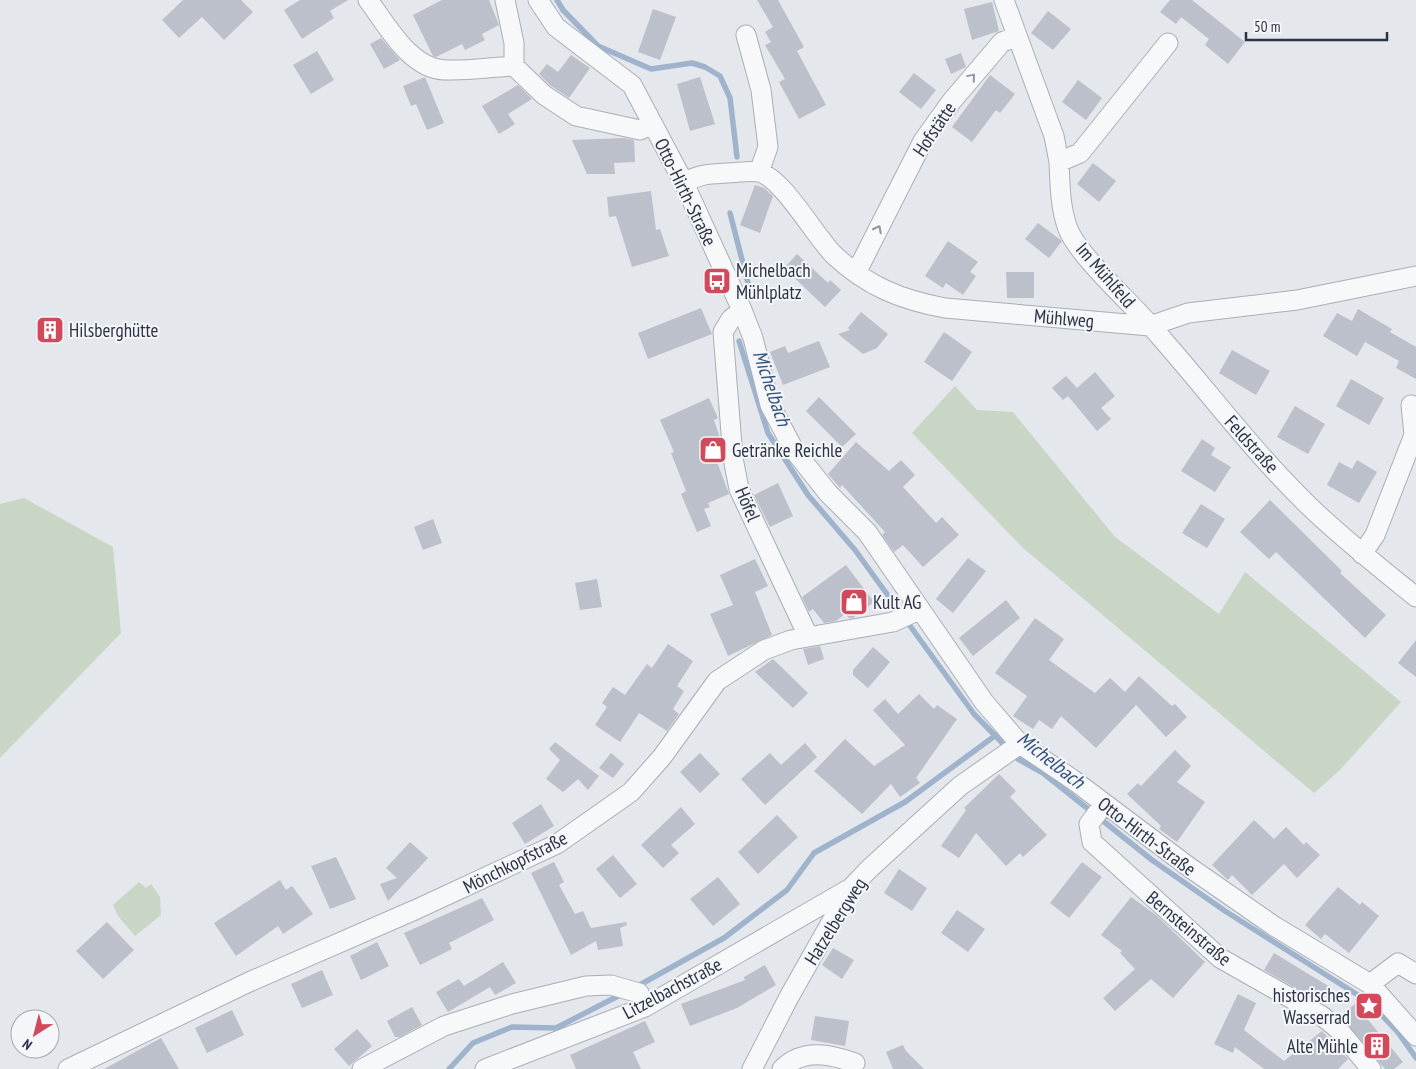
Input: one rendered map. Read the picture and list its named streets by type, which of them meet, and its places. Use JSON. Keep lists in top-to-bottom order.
{
  "streets": {
    "street": [
      "Hofstätte",
      "Otto-Hirth-Straße",
      "Im Mühlfeld",
      "Mühlweg",
      "Feldstraße",
      "Höfel",
      "Mönchkopfstraße",
      "Hatzelbergweg",
      "Bernsteinstraße",
      "Litzelbachstraße"
    ]
  },
  "crossings": [
    ["Hofstätte", "Im Mühlfeld"],
    ["Hofstätte", "Mühlweg"],
    ["Otto-Hirth-Straße", "Höfel"],
    ["Otto-Hirth-Straße", "Mönchkopfstraße"],
    ["Otto-Hirth-Straße", "Hatzelbergweg"],
    ["Otto-Hirth-Straße", "Bernsteinstraße"],
    ["Im Mühlfeld", "Mühlweg"],
    ["Im Mühlfeld", "Feldstraße"],
    ["Mühlweg", "Feldstraße"],
    ["Höfel", "Mönchkopfstraße"],
    ["Hatzelbergweg", "Litzelbachstraße"]
  ],
  "one_way": ["Hofstätte"],
  "water": ["Michelbach"],
  "places": {
    "bus stop": ["Michelbach Mühlplatz"],
    "building": ["Hilsberghütte", "Alte Mühle"],
    "shop": ["Getränke Reichle", "Kult AG"],
    "place": ["historisches Wasserrad"]
  },
  "scale_bar": "50 m",
  "north": "bottom left"
}
